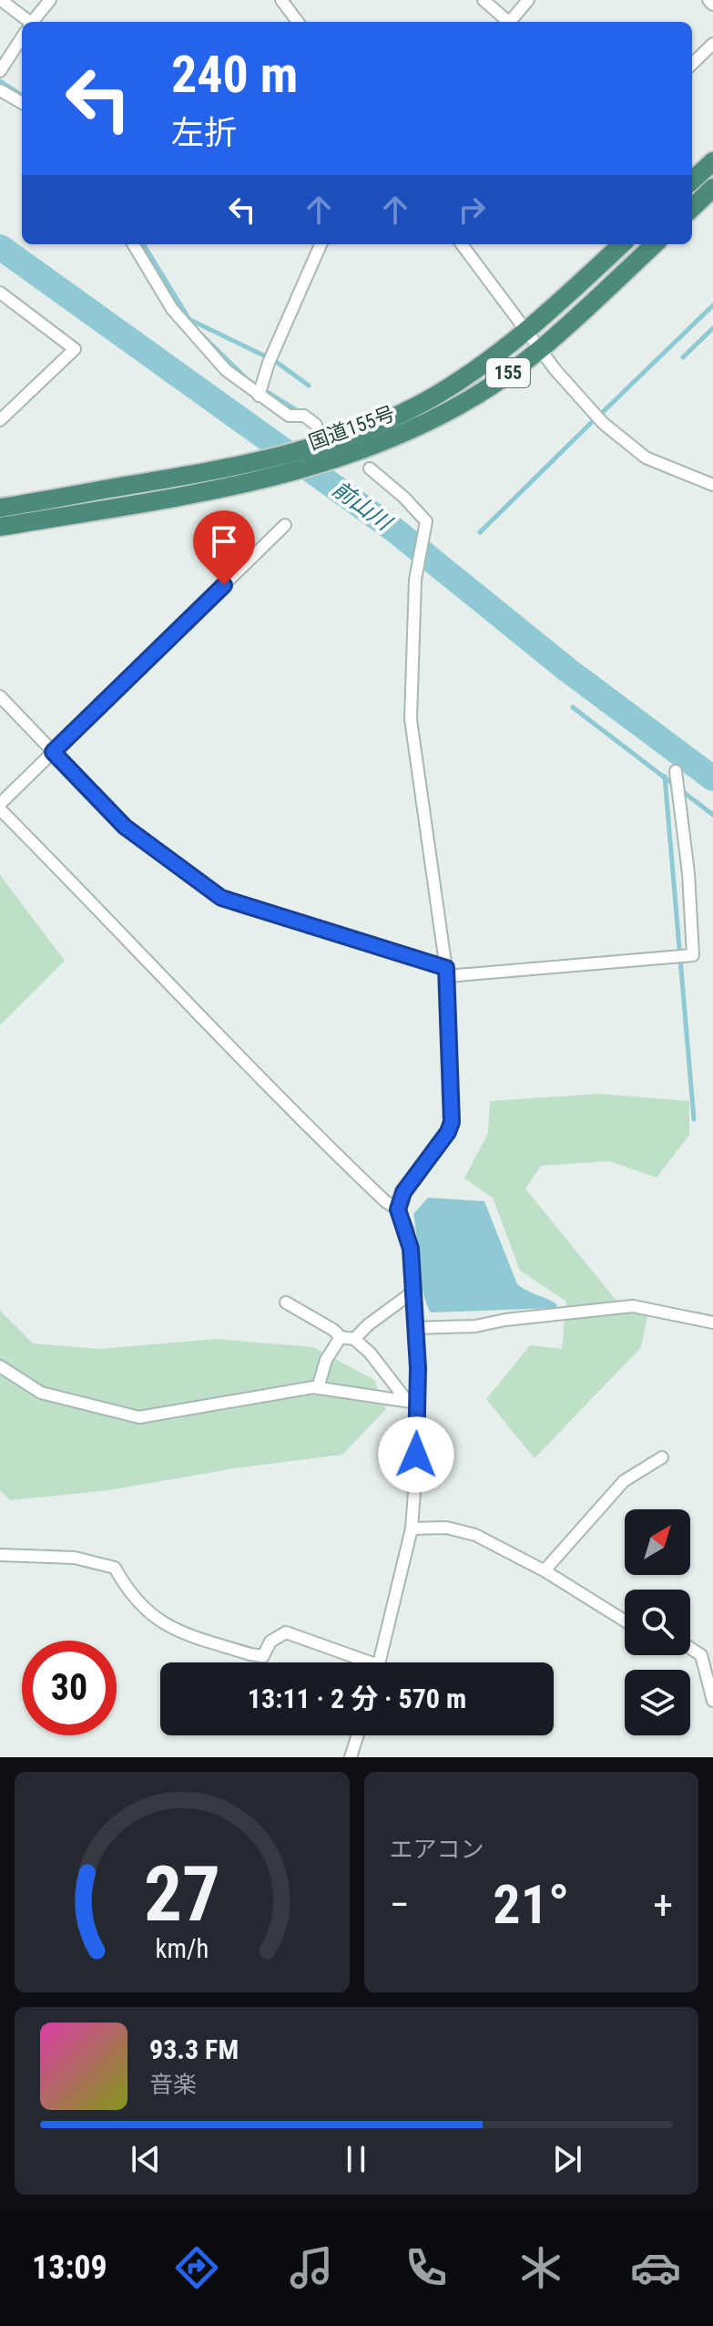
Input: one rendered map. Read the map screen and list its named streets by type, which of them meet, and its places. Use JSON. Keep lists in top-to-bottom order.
{
  "streets": {
    "highway": ["155", "国道155号"]
  },
  "water": ["前山川"],
  "north": "top right",
  "page": {
    "turn": ["240 m", "左折"],
    "limit": "30",
    "trip": "13:11 · 2 分 · 570 m",
    "tile": "エアコン",
    "heat": ["−", "21°", "+"],
    "song": ["93.3 FM", "音楽"],
    "tabs": "13:09",
    "gauge": ["27", "km/h"]
  }
}
